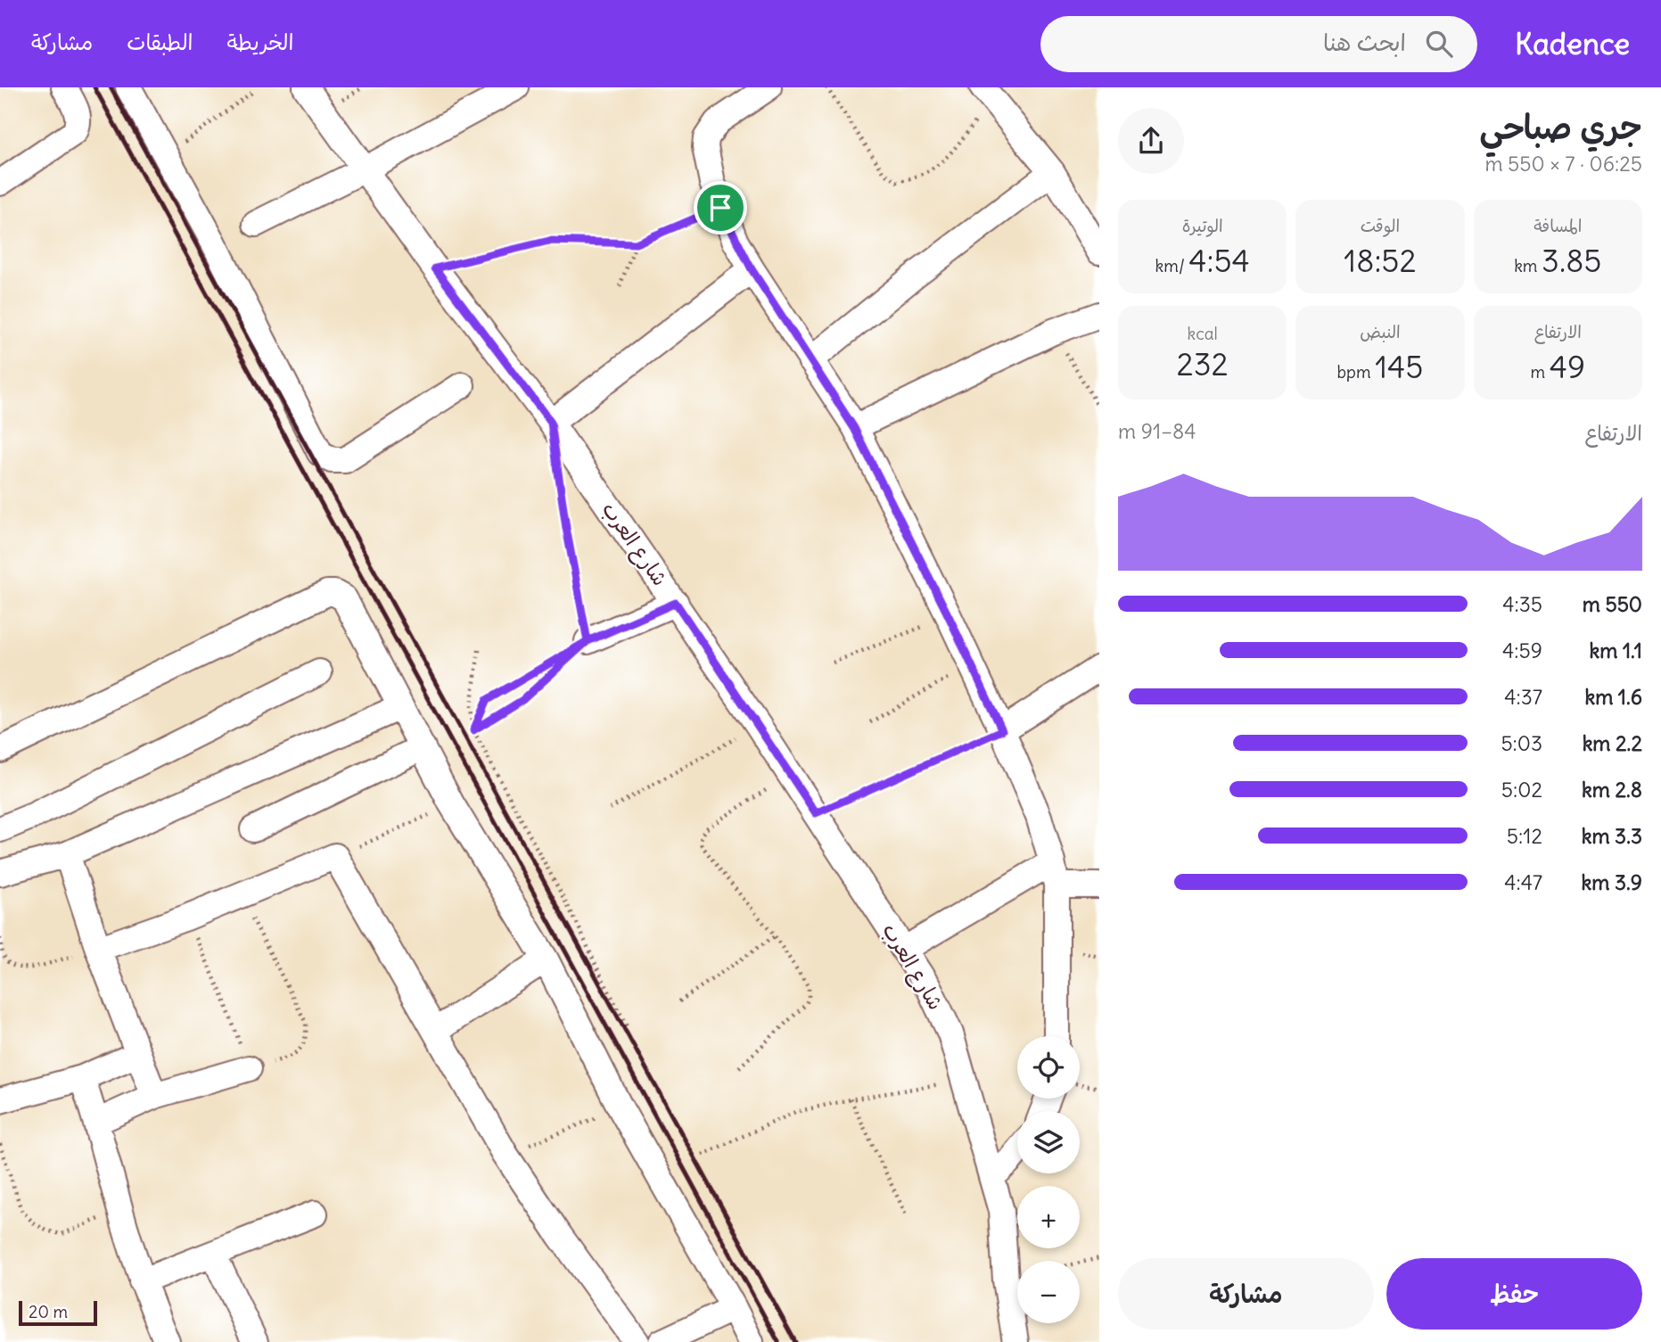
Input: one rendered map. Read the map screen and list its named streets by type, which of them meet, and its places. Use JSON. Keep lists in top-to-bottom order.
{
  "streets": {
    "street": ["شارع العرب"]
  },
  "scale_bar": "20 m",
  "page": {
    "header": "Kadence",
    "search": "ابحث هنا",
    "nav": ["الخريطة", "الطبقات", "مشاركة"],
    "heading": ["جري صباحي", "06:25 · 7 × 550 m"],
    "stats": [
      ["المسافة", "3.85 km"],
      ["الوقت", "18:52"],
      ["الوتيرة", "4:54 /km"],
      ["الارتفاع", "49 m"],
      ["النبض", "145 bpm"],
      ["kcal", "232"]
    ],
    "chart": ["الارتفاع", "84–91 m"],
    "list": [
      {
        "name": "550 m",
        "note": "4:35"
      },
      {
        "name": "1.1 km",
        "note": "4:59"
      },
      {
        "name": "1.6 km",
        "note": "4:37"
      },
      {
        "name": "2.2 km",
        "note": "5:03"
      },
      {
        "name": "2.8 km",
        "note": "5:02"
      },
      {
        "name": "3.3 km",
        "note": "5:12"
      },
      {
        "name": "3.9 km",
        "note": "4:47"
      }
    ],
    "map_buttons": ["+", "−"],
    "buttons": ["حفظ", "مشاركة"],
    "scale": "20 m"
  }
}
